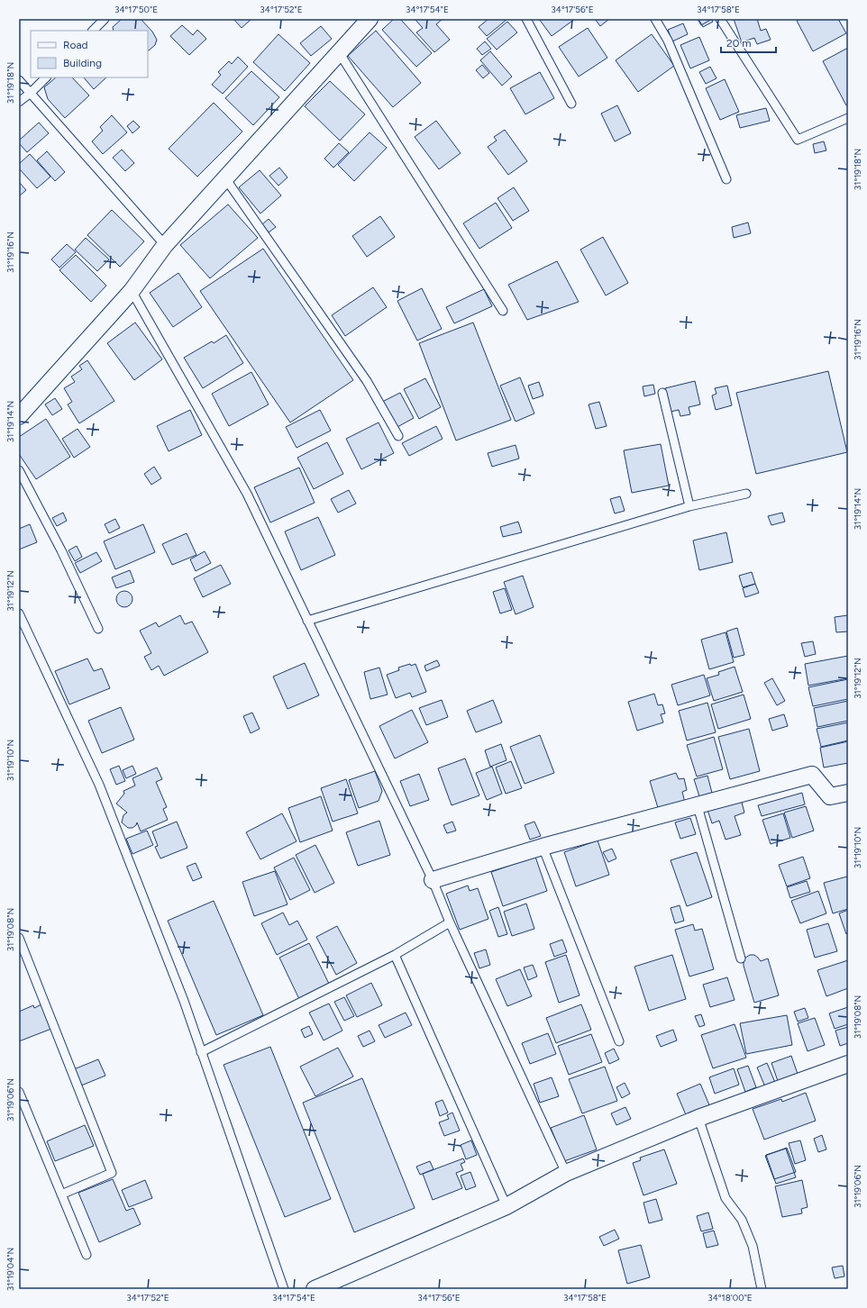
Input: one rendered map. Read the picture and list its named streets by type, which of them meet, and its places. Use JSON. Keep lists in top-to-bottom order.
{
  "legend": ["Road", "Building"],
  "scale_bar": "20 m",
  "coordinates": [
    "34°17'50\"E",
    "34°17'52\"E",
    "34°17'54\"E",
    "34°17'56\"E",
    "34°17'58\"E",
    "31°19'18\"N",
    "31°19'16\"N",
    "31°19'14\"N",
    "31°19'12\"N",
    "31°19'10\"N",
    "31°19'08\"N",
    "31°19'06\"N",
    "31°19'04\"N",
    "34°18'00\"E"
  ]
}
